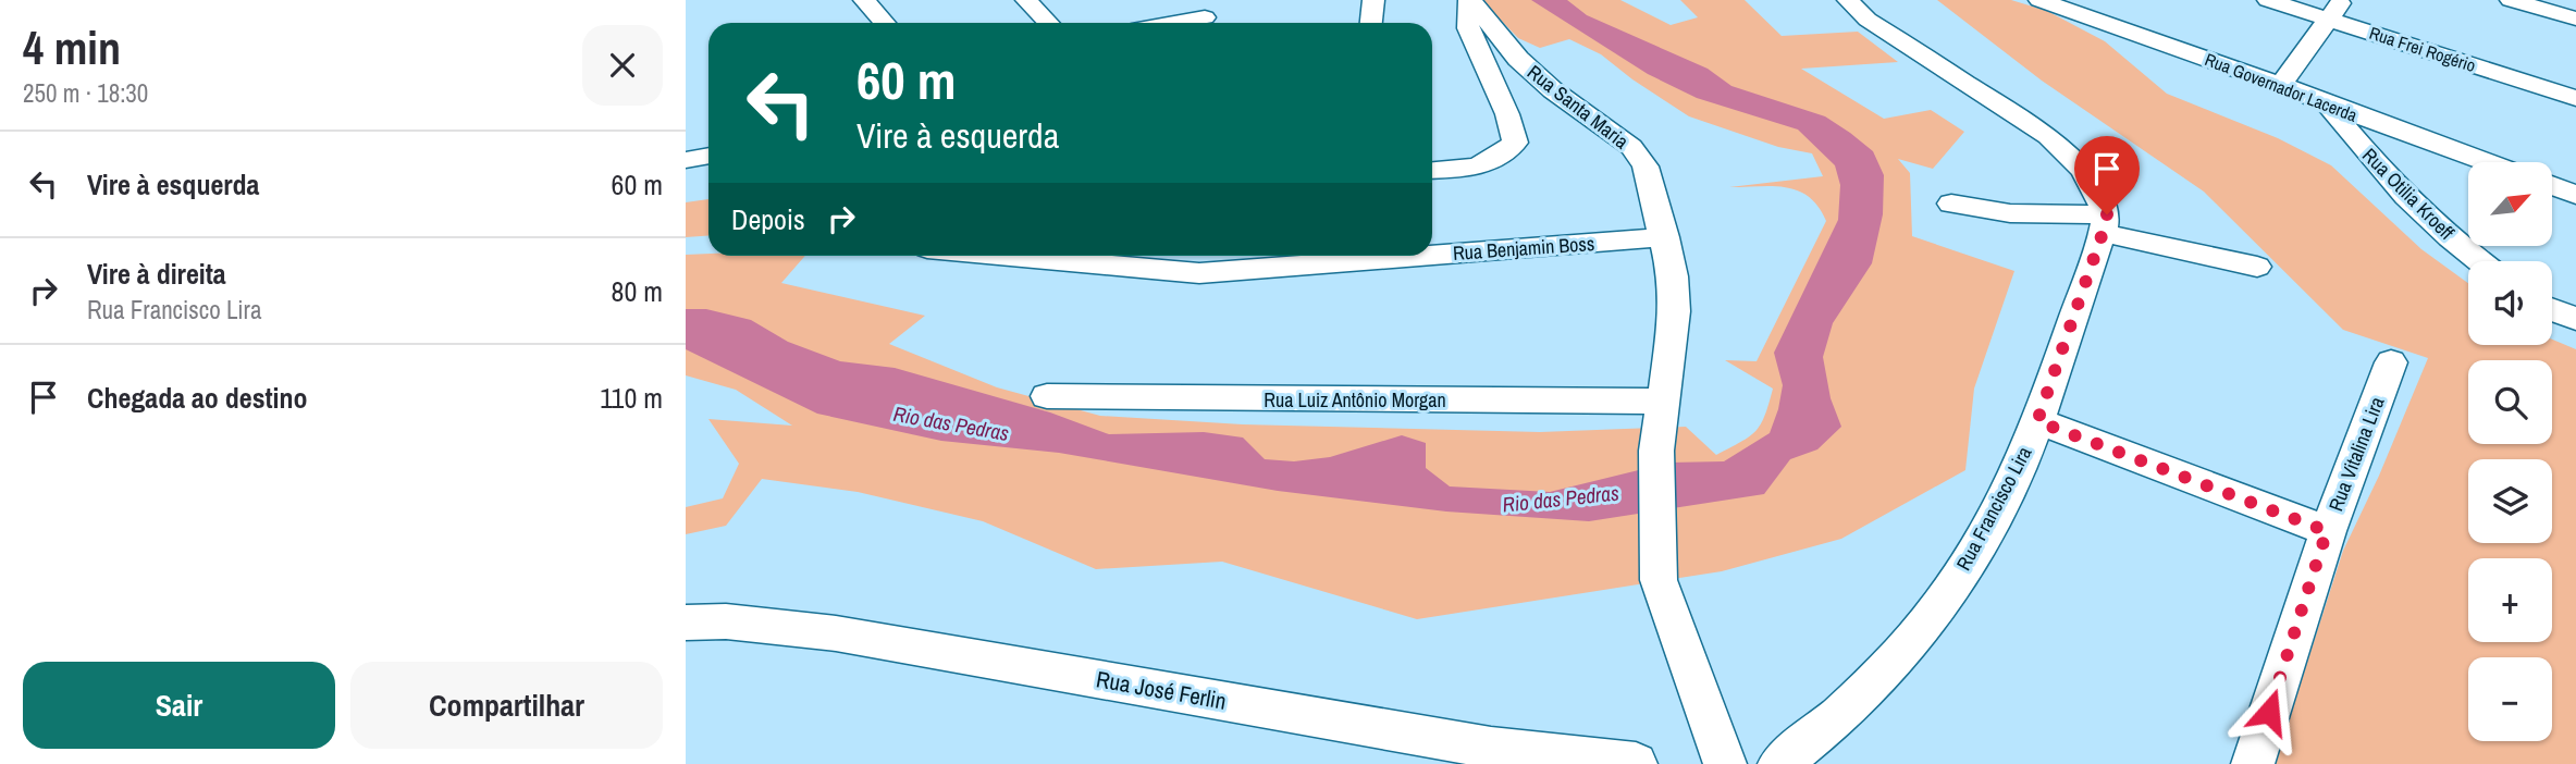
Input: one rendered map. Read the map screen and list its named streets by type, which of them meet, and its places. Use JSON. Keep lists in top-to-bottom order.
{
  "streets": {
    "street": [
      "Rua Frei Rogério",
      "Rua Governador Lacerda",
      "Rua Santa Maria",
      "Rua Otilia Kroeff",
      "Rua Benjamin Boss",
      "Rua Luiz Antônio Morgan",
      "Rua Vitalina Lira",
      "Rua Francisco Lira",
      "Rua José Ferlin"
    ]
  },
  "crossings": [
    ["Rua Governador Lacerda", "Rua Otilia Kroeff"],
    ["Rua Santa Maria", "Rua Benjamin Boss"],
    ["Rua Santa Maria", "Rua Luiz Antônio Morgan"]
  ],
  "water": ["Rio das Pedras"],
  "north": "top right",
  "page": {
    "heading": ["4 min", "250 m · 18:30"],
    "turn": ["60 m", "Vire à esquerda"],
    "list": [
      {
        "name": "Vire à esquerda",
        "value": "60 m"
      },
      {
        "name": "Vire à direita",
        "note": "Rua Francisco Lira",
        "value": "80 m"
      },
      {
        "name": "Chegada ao destino",
        "value": "110 m"
      }
    ],
    "map_buttons": ["+", "−"],
    "then": "Depois",
    "buttons": ["Sair", "Compartilhar"]
  }
}
